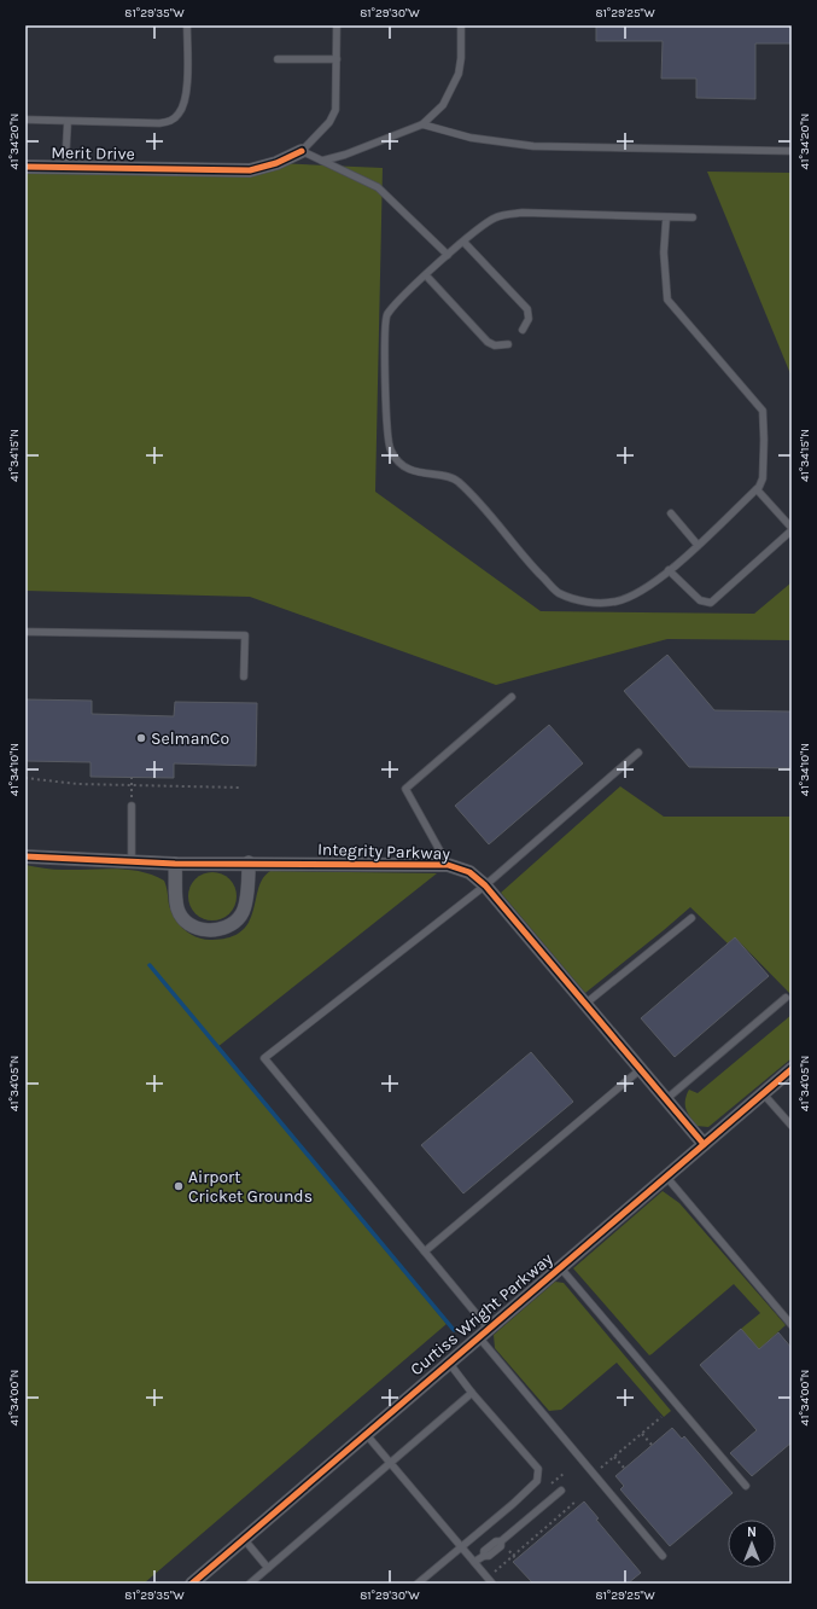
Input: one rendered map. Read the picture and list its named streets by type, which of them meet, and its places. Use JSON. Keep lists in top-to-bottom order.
{
  "streets": {
    "street": ["Merit Drive", "Integrity Parkway", "Curtiss Wright Parkway"]
  },
  "crossings": [
    ["Integrity Parkway", "Curtiss Wright Parkway"]
  ],
  "places": ["SelmanCo", "Airport Cricket Grounds"],
  "north": "top",
  "coordinates": [
    "81°29'35\"W",
    "81°29'30\"W",
    "81°29'25\"W",
    "41°34'20\"N",
    "41°34'15\"N",
    "41°34'10\"N",
    "41°34'05\"N",
    "41°34'00\"N"
  ]
}
